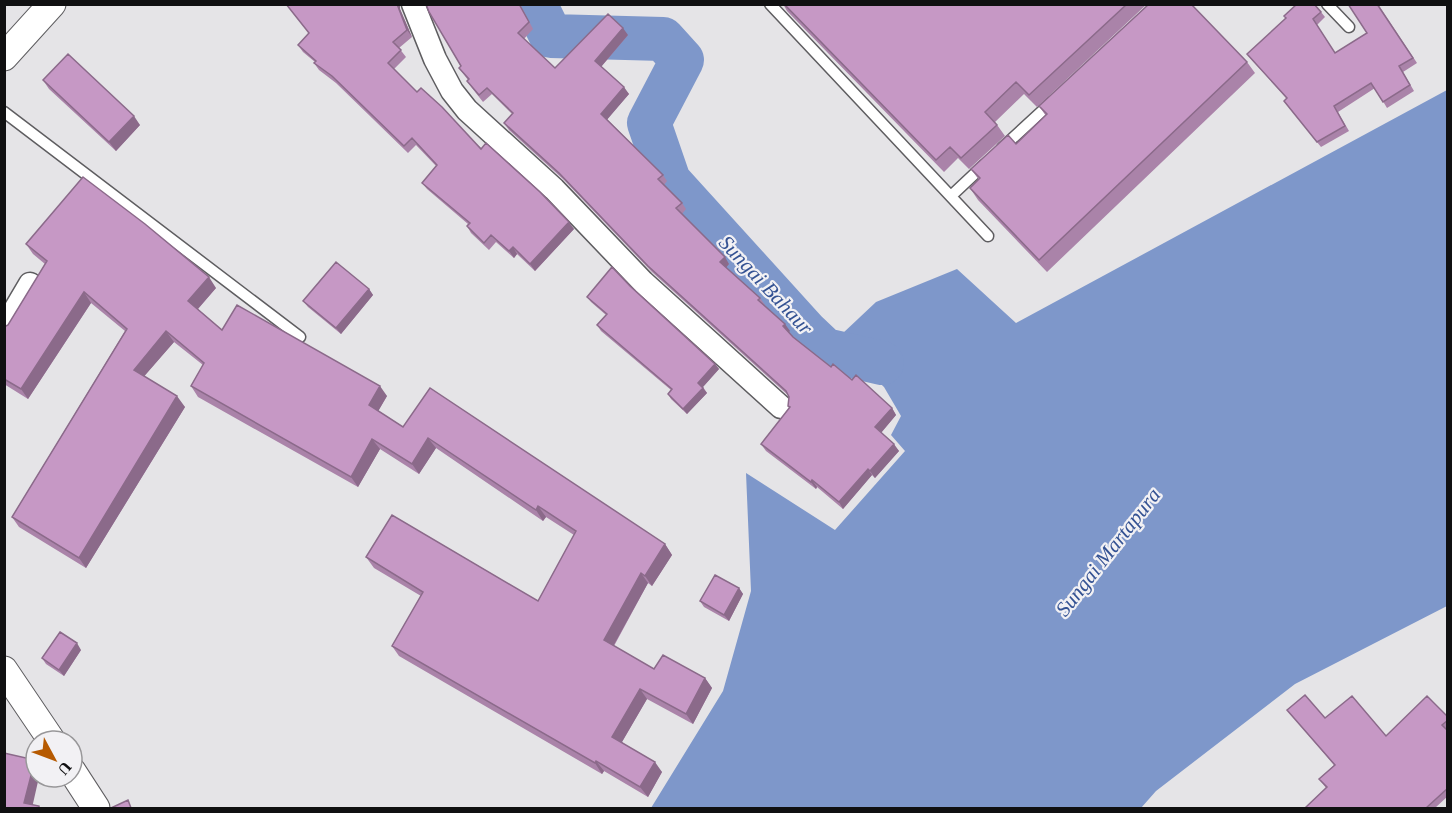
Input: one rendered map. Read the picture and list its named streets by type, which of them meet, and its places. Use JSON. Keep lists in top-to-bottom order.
{
  "water": ["Sungai Bahaur", "Sungai Martapura"],
  "north": "bottom right"
}
